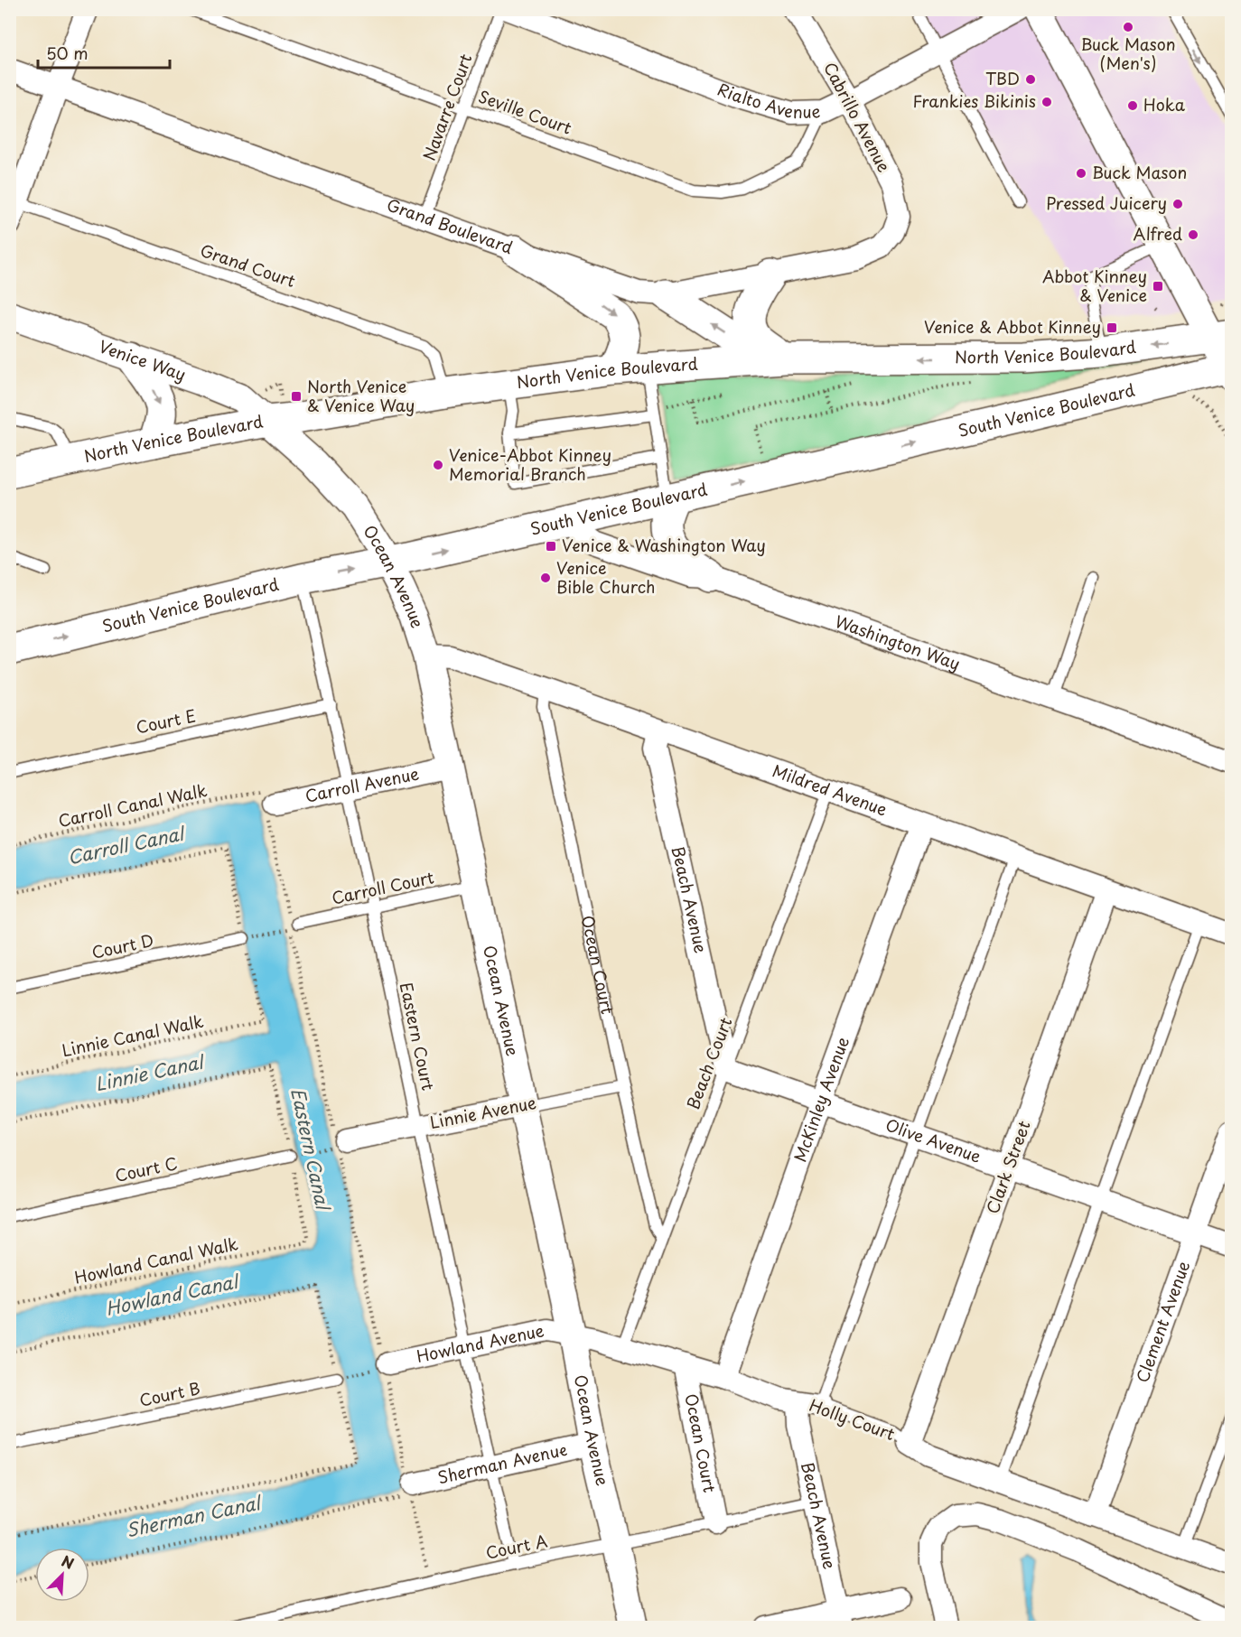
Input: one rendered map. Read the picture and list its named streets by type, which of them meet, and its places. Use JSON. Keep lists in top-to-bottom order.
{
  "streets": {
    "main road": ["North Venice Boulevard", "South Venice Boulevard"],
    "street": [
      "Rialto Avenue",
      "Cabrillo Avenue",
      "Grand Boulevard",
      "Venice Way",
      "Ocean Avenue",
      "Washington Way",
      "Carroll Avenue",
      "Mildred Avenue",
      "Beach Avenue",
      "Ocean Court",
      "McKinley Avenue",
      "Linnie Avenue",
      "Olive Avenue",
      "Clark Street",
      "Clement Avenue",
      "Howland Avenue",
      "Holly Court",
      "Sherman Avenue"
    ],
    "lane": [
      "Navarre Court",
      "Seville Court",
      "Grand Court",
      "Court E",
      "Carroll Court",
      "Court D",
      "Eastern Court",
      "Beach Court",
      "Court C",
      "Court B",
      "Court A"
    ],
    "path": ["Carroll Canal Walk", "Linnie Canal Walk", "Howland Canal Walk"]
  },
  "crossings": [
    ["Rialto Avenue", "Seville Court"],
    ["Rialto Avenue", "Cabrillo Avenue"],
    ["Navarre Court", "Seville Court"],
    ["Navarre Court", "Grand Boulevard"],
    ["Cabrillo Avenue", "Grand Boulevard"],
    ["Grand Court", "North Venice Boulevard"],
    ["North Venice Boulevard", "Venice Way"],
    ["North Venice Boulevard", "Ocean Avenue"],
    ["Venice Way", "Ocean Avenue"],
    ["South Venice Boulevard", "Ocean Avenue"],
    ["South Venice Boulevard", "Washington Way"],
    ["South Venice Boulevard", "Eastern Court"],
    ["Ocean Avenue", "Carroll Avenue"],
    ["Ocean Avenue", "Mildred Avenue"],
    ["Ocean Avenue", "Carroll Court"],
    ["Ocean Avenue", "Linnie Avenue"],
    ["Ocean Avenue", "Howland Avenue"],
    ["Ocean Avenue", "Holly Court"],
    ["Ocean Avenue", "Sherman Avenue"],
    ["Ocean Avenue", "Court A"],
    ["Court E", "Eastern Court"],
    ["Carroll Avenue", "Carroll Canal Walk"],
    ["Carroll Avenue", "Eastern Court"],
    ["Mildred Avenue", "Beach Avenue"],
    ["Mildred Avenue", "Ocean Court"],
    ["Mildred Avenue", "Beach Court"],
    ["Mildred Avenue", "McKinley Avenue"],
    ["Mildred Avenue", "Clark Street"],
    ["Carroll Court", "Eastern Court"],
    ["Beach Avenue", "Beach Court"],
    ["Beach Avenue", "Olive Avenue"],
    ["Beach Avenue", "Holly Court"],
    ["Beach Avenue", "Court A"],
    ["Ocean Court", "Beach Court"],
    ["Ocean Court", "Linnie Avenue"],
    ["Ocean Court", "Holly Court"],
    ["Ocean Court", "Court A"],
    ["Eastern Court", "Linnie Avenue"],
    ["Eastern Court", "Howland Avenue"],
    ["Eastern Court", "Sherman Avenue"],
    ["Eastern Court", "Court A"],
    ["Beach Court", "Olive Avenue"],
    ["Beach Court", "Holly Court"],
    ["McKinley Avenue", "Olive Avenue"],
    ["McKinley Avenue", "Holly Court"],
    ["Olive Avenue", "Clark Street"],
    ["Olive Avenue", "Clement Avenue"],
    ["Clark Street", "Holly Court"],
    ["Clement Avenue", "Holly Court"],
    ["Howland Avenue", "Holly Court"]
  ],
  "one_way": ["North Venice Boulevard", "South Venice Boulevard"],
  "water": [
    "Carroll Canal",
    "Linnie Canal",
    "Eastern Canal",
    "Howland Canal",
    "Sherman Canal"
  ],
  "places": {
    "other": [
      "Buck Mason (Men's)",
      "TBD",
      "Frankies Bikinis",
      "Hoka",
      "Buck Mason",
      "Pressed Juicery",
      "Alfred",
      "Venice-Abbot Kinney Memorial Branch",
      "Venice Bible Church"
    ],
    "transit": [
      "Abbot Kinney & Venice",
      "Venice & Abbot Kinney",
      "North Venice & Venice Way",
      "Venice & Washington Way"
    ]
  },
  "scale_bar": "50 m",
  "north": "top right"
}
